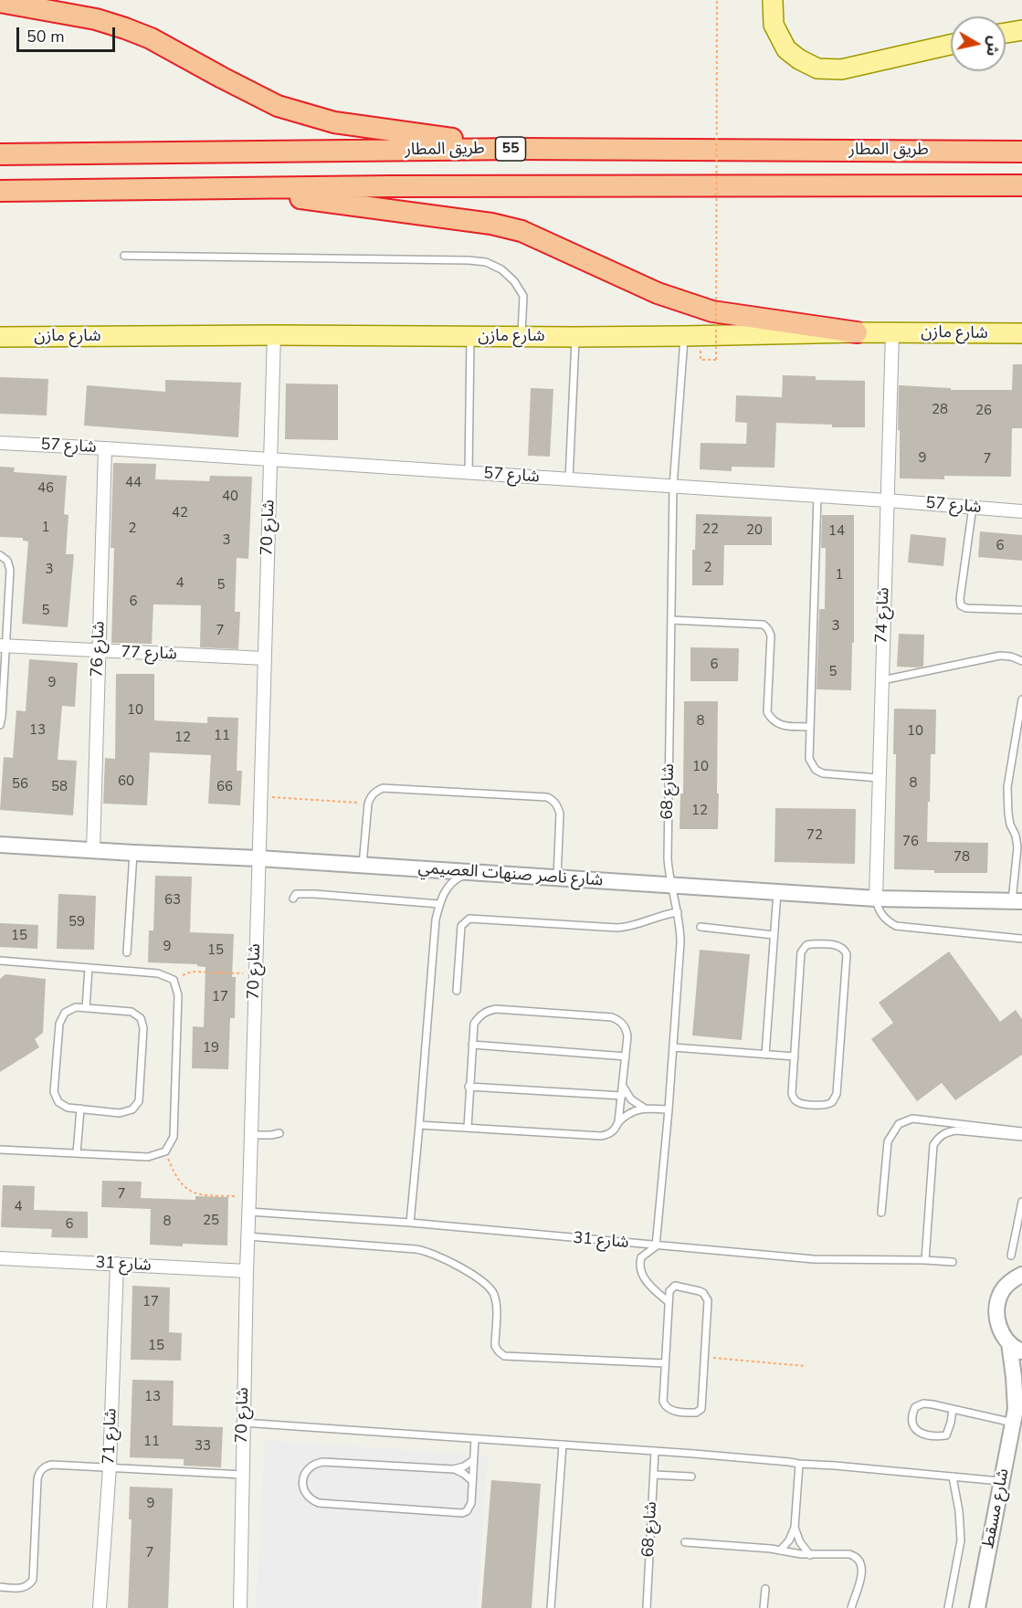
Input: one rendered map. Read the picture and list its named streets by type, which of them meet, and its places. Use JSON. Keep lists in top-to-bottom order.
{
  "streets": {
    "highway": ["55", "طريق المطار"],
    "main road": ["شارع مازن"],
    "street": [
      "شارع 57",
      "شارع 70",
      "شارع 74",
      "شارع 76",
      "شارع 77",
      "شارع ناصر صنهات العصيمي",
      "شارع 31",
      "شارع 71",
      "شارع مسقط"
    ],
    "lane": ["شارع 68"]
  },
  "crossings": [
    ["شارع مازن", "شارع 70"],
    ["شارع مازن", "شارع 74"],
    ["شارع مازن", "شارع 68"],
    ["شارع 57", "شارع 70"],
    ["شارع 57", "شارع 74"],
    ["شارع 57", "شارع 76"],
    ["شارع 57", "شارع 68"],
    ["شارع 70", "شارع 77"],
    ["شارع 70", "شارع ناصر صنهات العصيمي"],
    ["شارع 70", "شارع 31"],
    ["شارع 74", "شارع ناصر صنهات العصيمي"],
    ["شارع 76", "شارع 77"],
    ["شارع 76", "شارع ناصر صنهات العصيمي"],
    ["شارع 68", "شارع ناصر صنهات العصيمي"],
    ["شارع 68", "شارع 31"],
    ["شارع 31", "شارع 71"]
  ],
  "house_numbers": [
    "28",
    "26",
    "9",
    "7",
    "44",
    "46",
    "40",
    "42",
    "1",
    "2",
    "22",
    "20",
    "14",
    "3",
    "6",
    "2",
    "3",
    "1",
    "4",
    "5",
    "6",
    "5",
    "3",
    "7",
    "6",
    "5",
    "9",
    "10",
    "8",
    "13",
    "10",
    "11",
    "12",
    "10",
    "60",
    "8",
    "56",
    "58",
    "66",
    "12",
    "72",
    "76",
    "78",
    "63",
    "59",
    "15",
    "9",
    "15",
    "17",
    "19",
    "7",
    "4",
    "25",
    "8",
    "6",
    "17",
    "15",
    "13",
    "11",
    "33",
    "9",
    "7"
  ],
  "scale_bar": "50 m",
  "north": "right"
}
